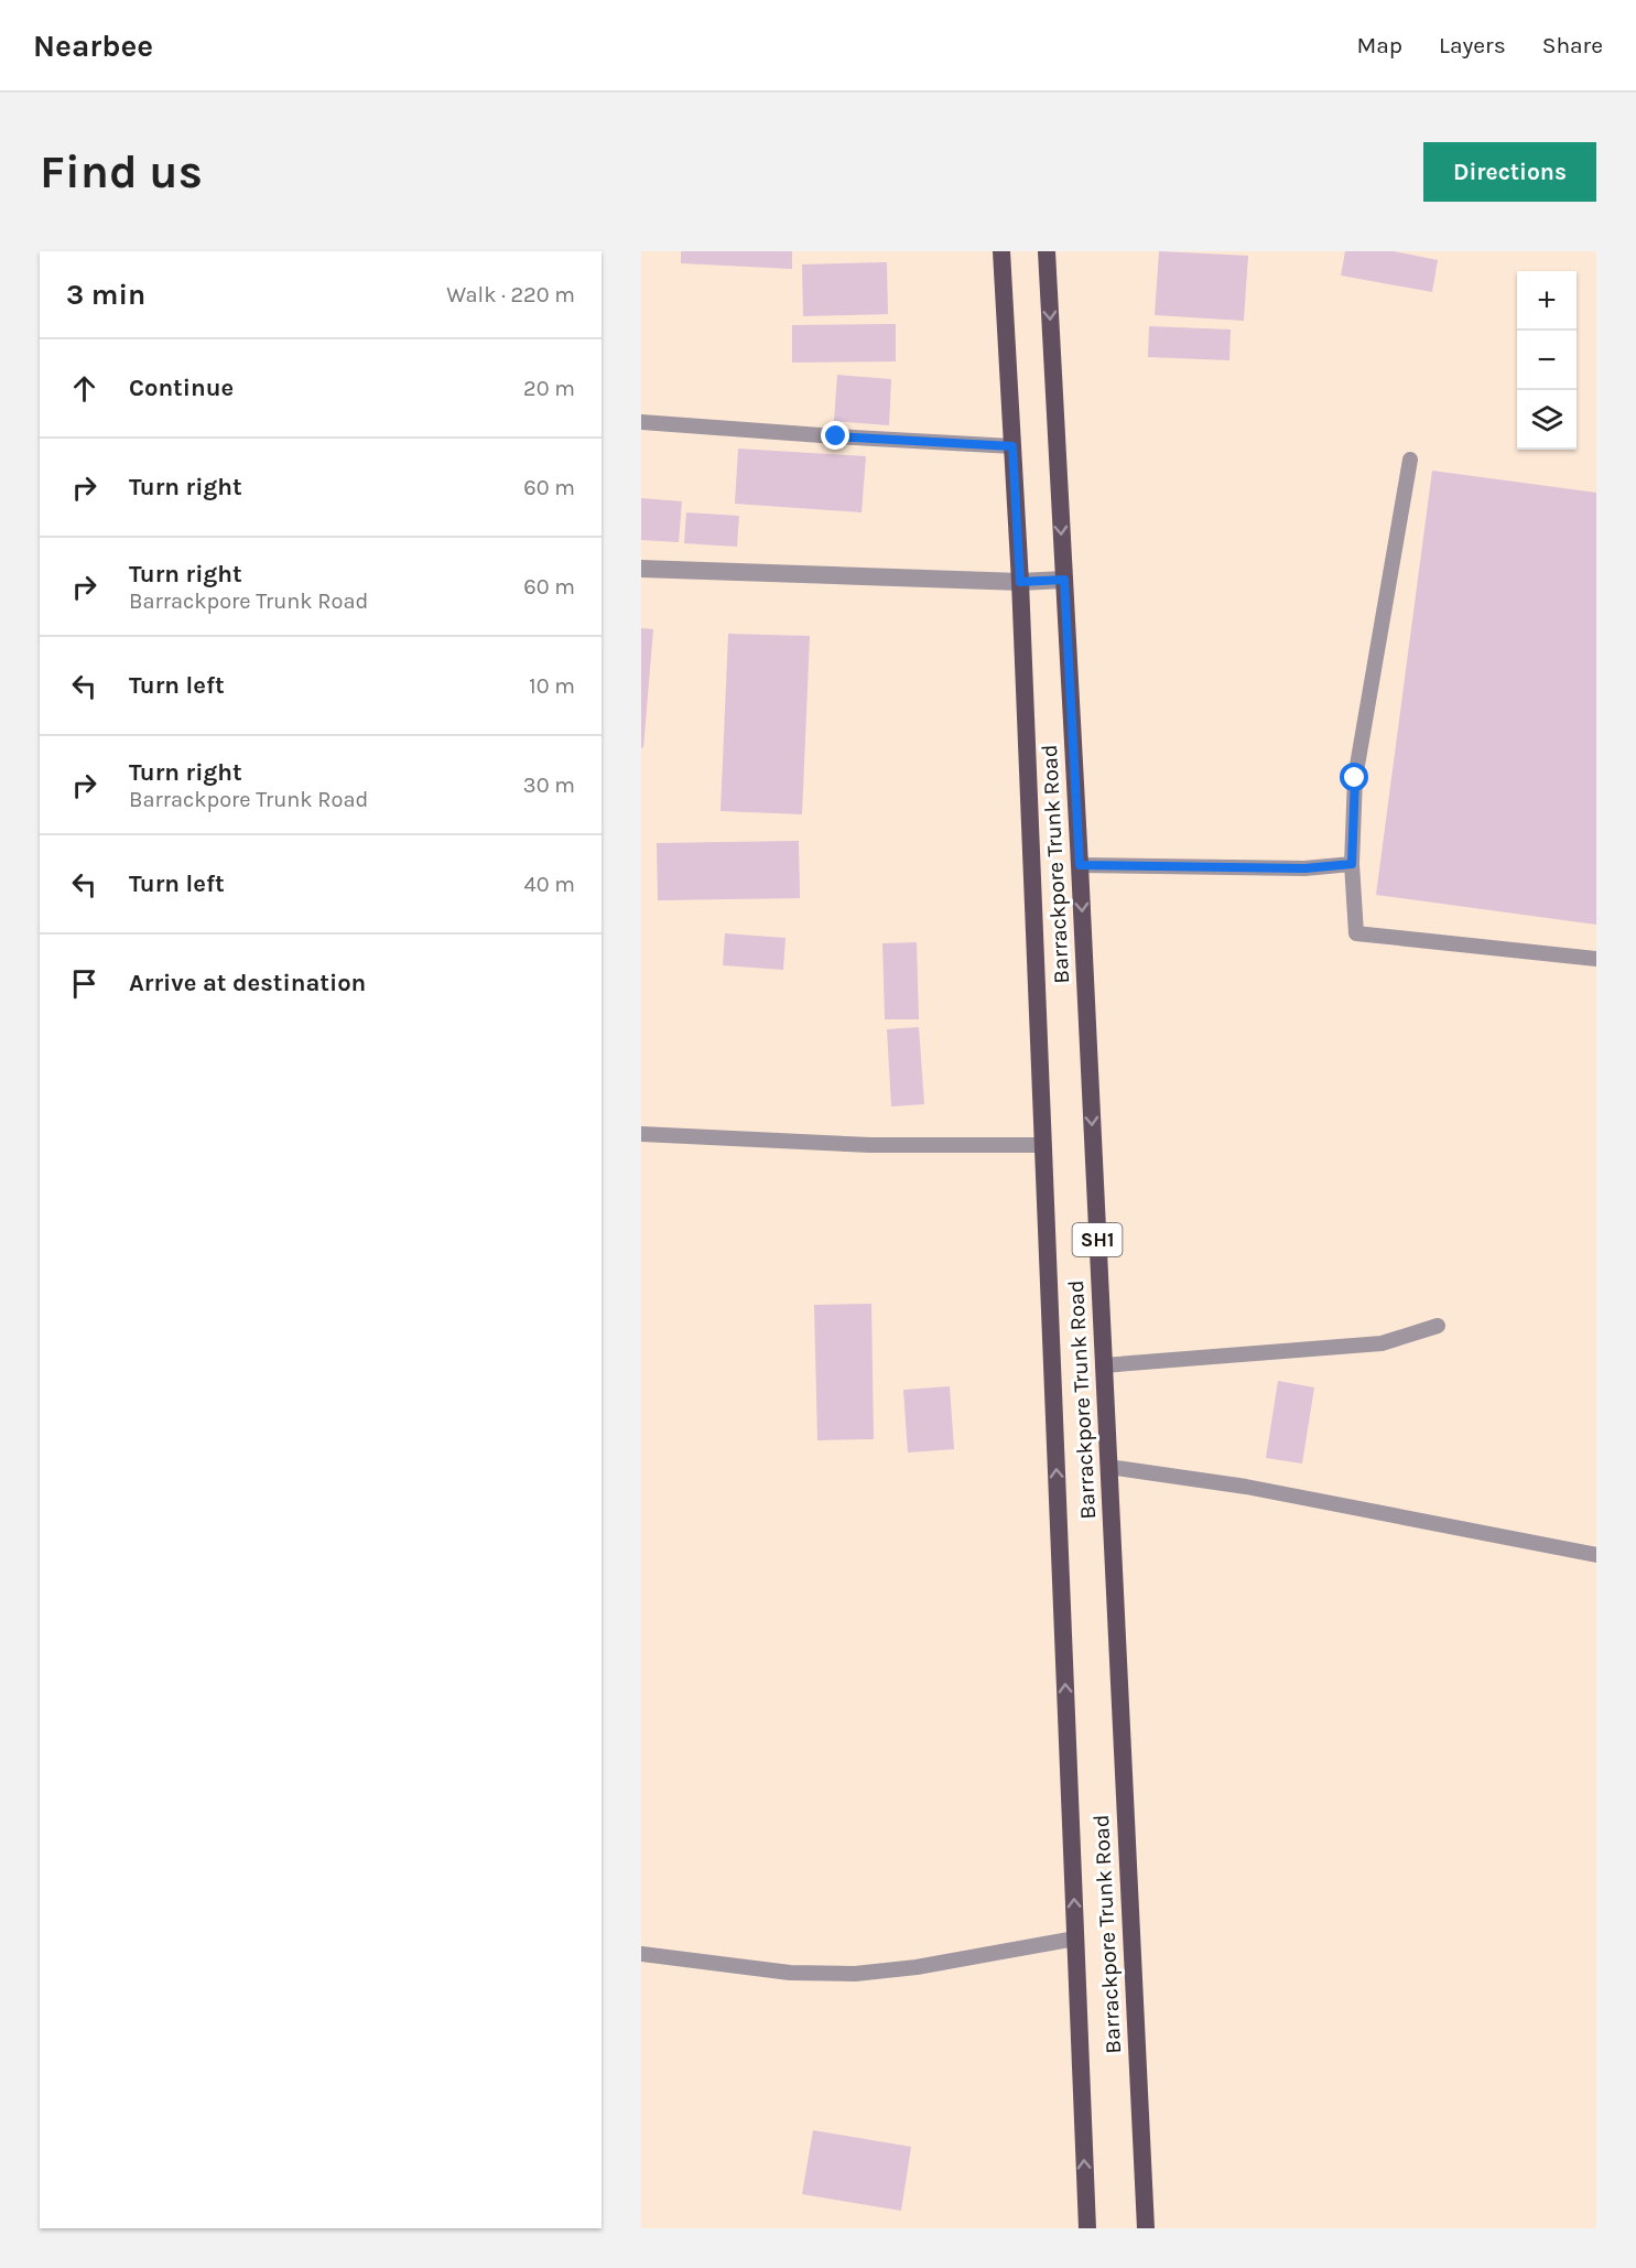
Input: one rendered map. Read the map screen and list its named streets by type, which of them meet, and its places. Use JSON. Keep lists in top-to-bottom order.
{
  "streets": {
    "main road": ["Barrackpore Trunk Road", "SH1"]
  },
  "page": {
    "header": "Nearbee",
    "nav": ["Map", "Layers", "Share"],
    "buttons": "Directions",
    "title": "Find us",
    "heading": ["3 min", "Walk · 220 m"],
    "map_buttons": ["+", "−"],
    "list": [
      ["Continue", "20 m"],
      ["Turn right", "60 m"],
      ["Turn right", "Barrackpore Trunk Road", "60 m"],
      ["Turn left", "10 m"],
      ["Turn right", "Barrackpore Trunk Road", "30 m"],
      ["Turn left", "40 m"],
      "Arrive at destination"
    ]
  }
}
